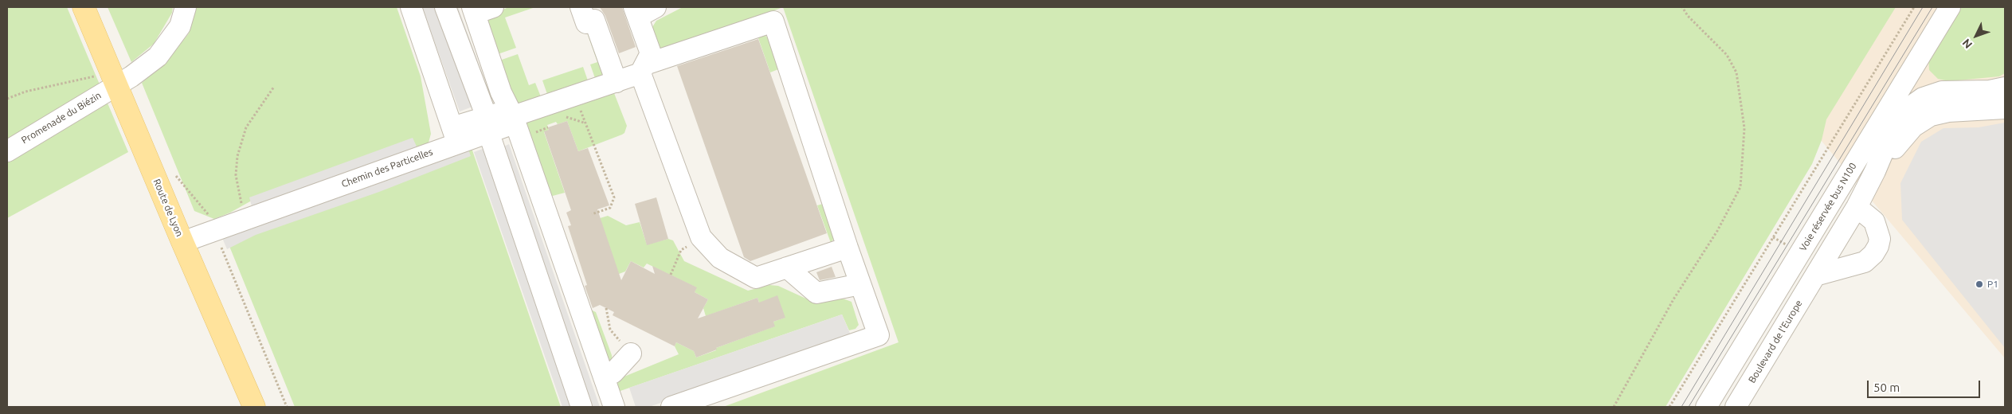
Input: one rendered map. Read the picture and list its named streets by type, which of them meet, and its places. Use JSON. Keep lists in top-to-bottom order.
{
  "streets": {
    "main road": ["Route de Lyon"],
    "street": [
      "Promenade du Biézin",
      "Chemin des Particelles",
      "Voie réservée bus N100",
      "Boulevard de l'Europe"
    ]
  },
  "crossings": [
    ["Promenade du Biézin", "Route de Lyon"],
    ["Chemin des Particelles", "Route de Lyon"]
  ],
  "places": ["P1"],
  "scale_bar": "50 m",
  "north": "bottom left"
}
